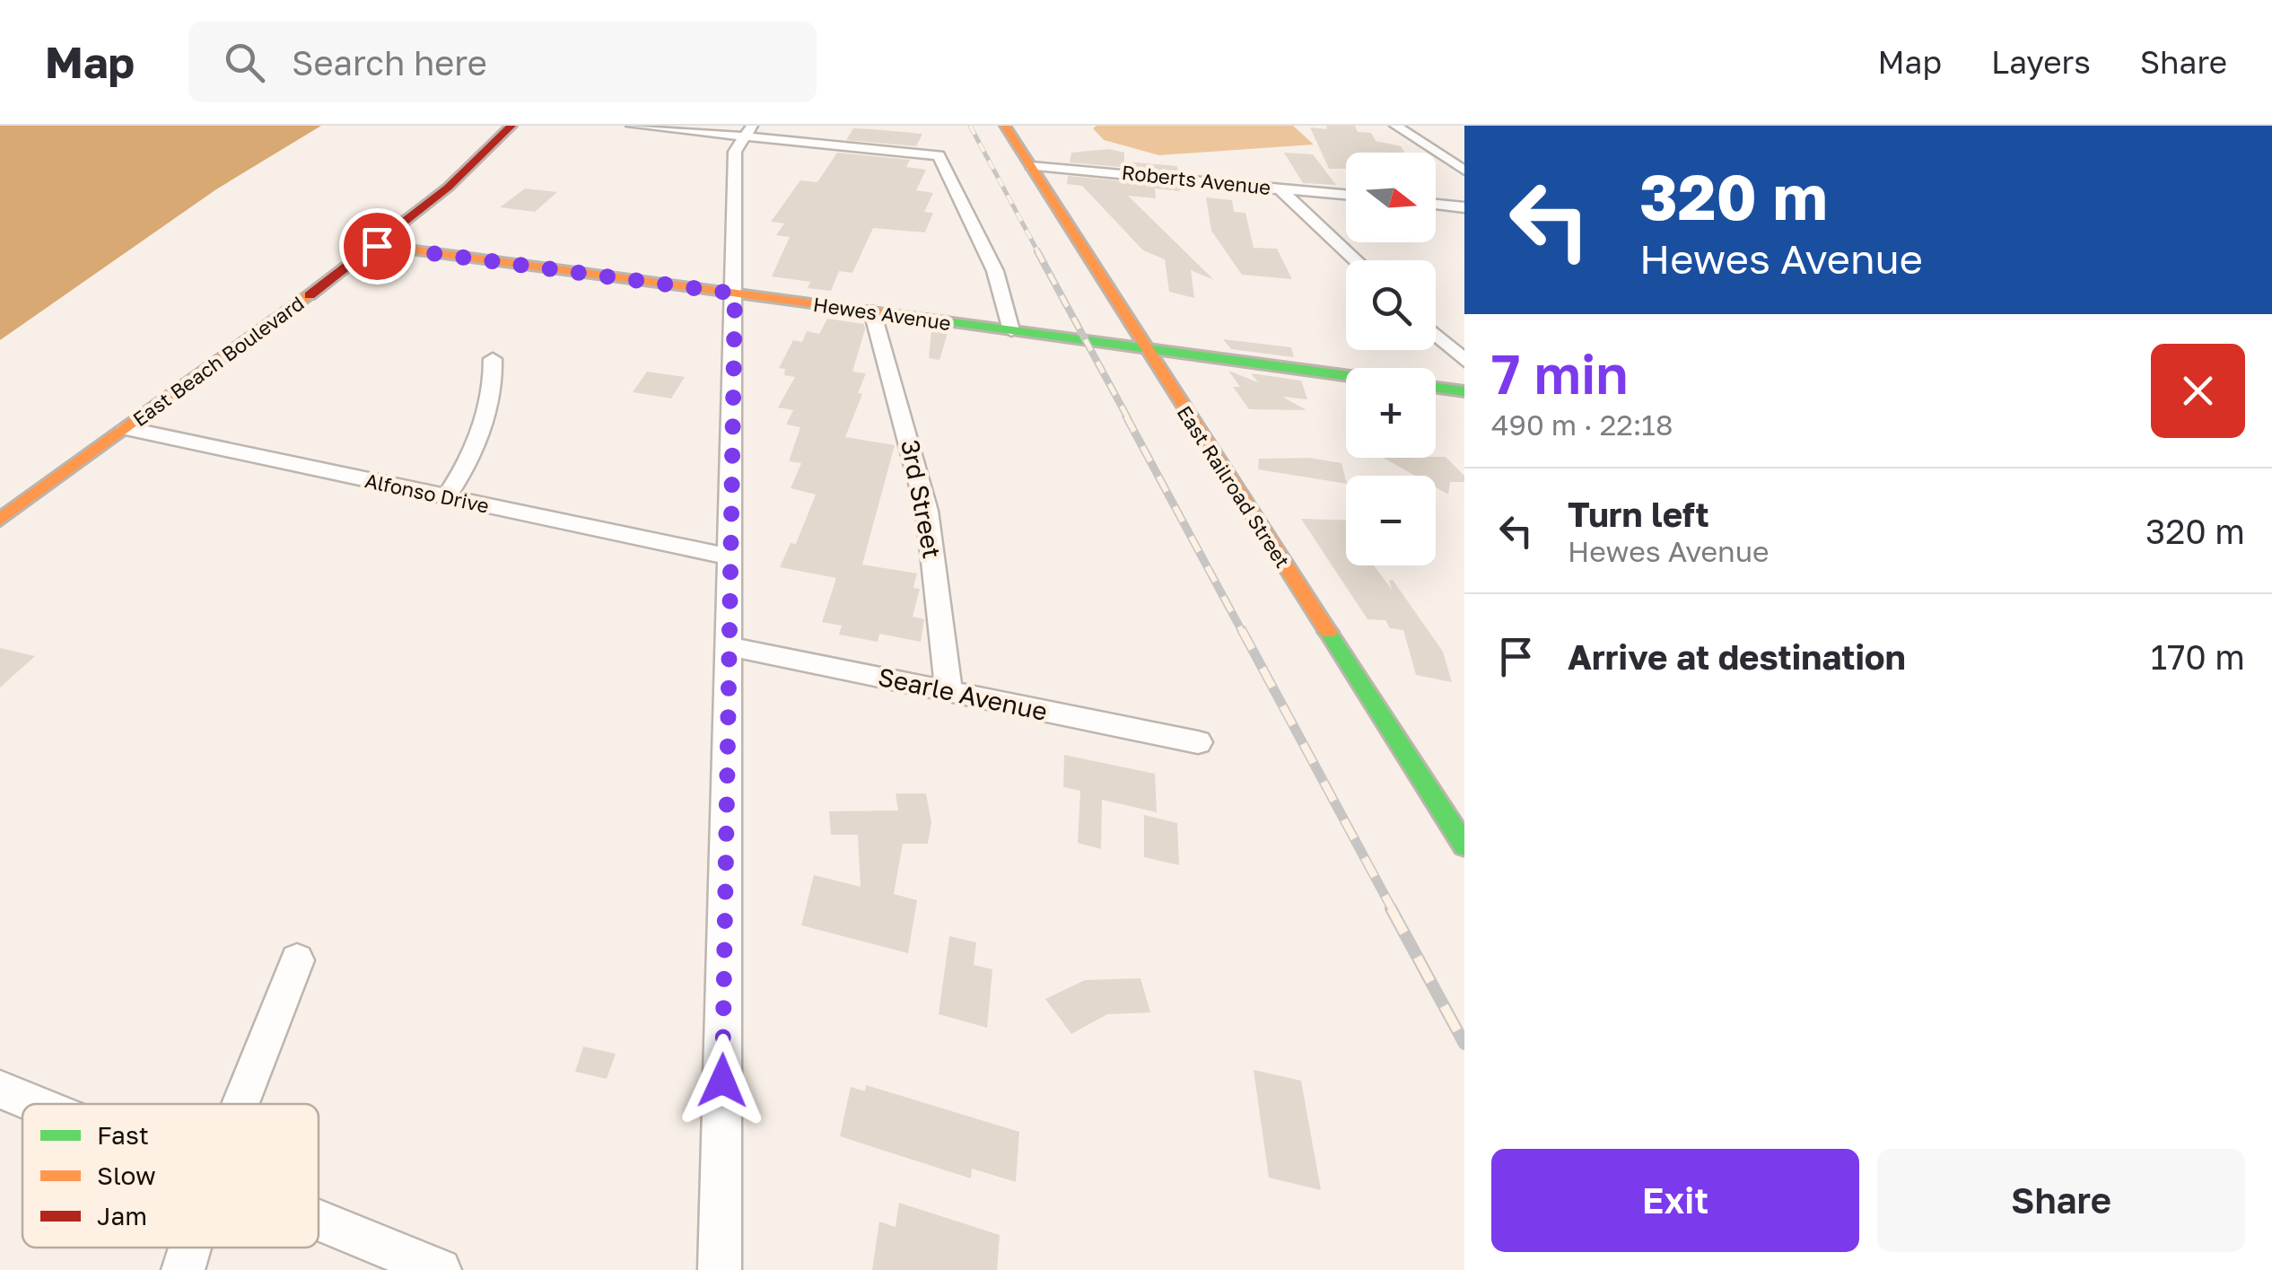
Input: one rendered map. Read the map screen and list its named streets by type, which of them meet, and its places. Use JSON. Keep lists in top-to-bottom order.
{
  "streets": {
    "main road": ["Hewes Avenue", "East Beach Boulevard", "East Railroad Street"],
    "street": [
      "Roberts Avenue",
      "Alfonso Drive",
      "3rd Street",
      "Searle Avenue"
    ]
  },
  "crossings": [
    ["Roberts Avenue", "East Railroad Street"],
    ["Hewes Avenue", "East Beach Boulevard"],
    ["Hewes Avenue", "East Railroad Street"],
    ["Hewes Avenue", "3rd Street"],
    ["East Beach Boulevard", "Alfonso Drive"],
    ["3rd Street", "Searle Avenue"]
  ],
  "legend": ["Fast", "Slow", "Jam"],
  "north": "right",
  "page": {
    "header": "Map",
    "search": "Search here",
    "nav": ["Map", "Layers", "Share"],
    "turn": ["320 m", "Hewes Avenue"],
    "map_buttons": ["+", "−"],
    "heading": ["7 min", "490 m · 22:18"],
    "list": [
      {
        "name": "Turn left",
        "note": "Hewes Avenue",
        "value": "320 m"
      },
      {
        "name": "Arrive at destination",
        "value": "170 m"
      }
    ],
    "buttons": ["Exit", "Share"]
  }
}
